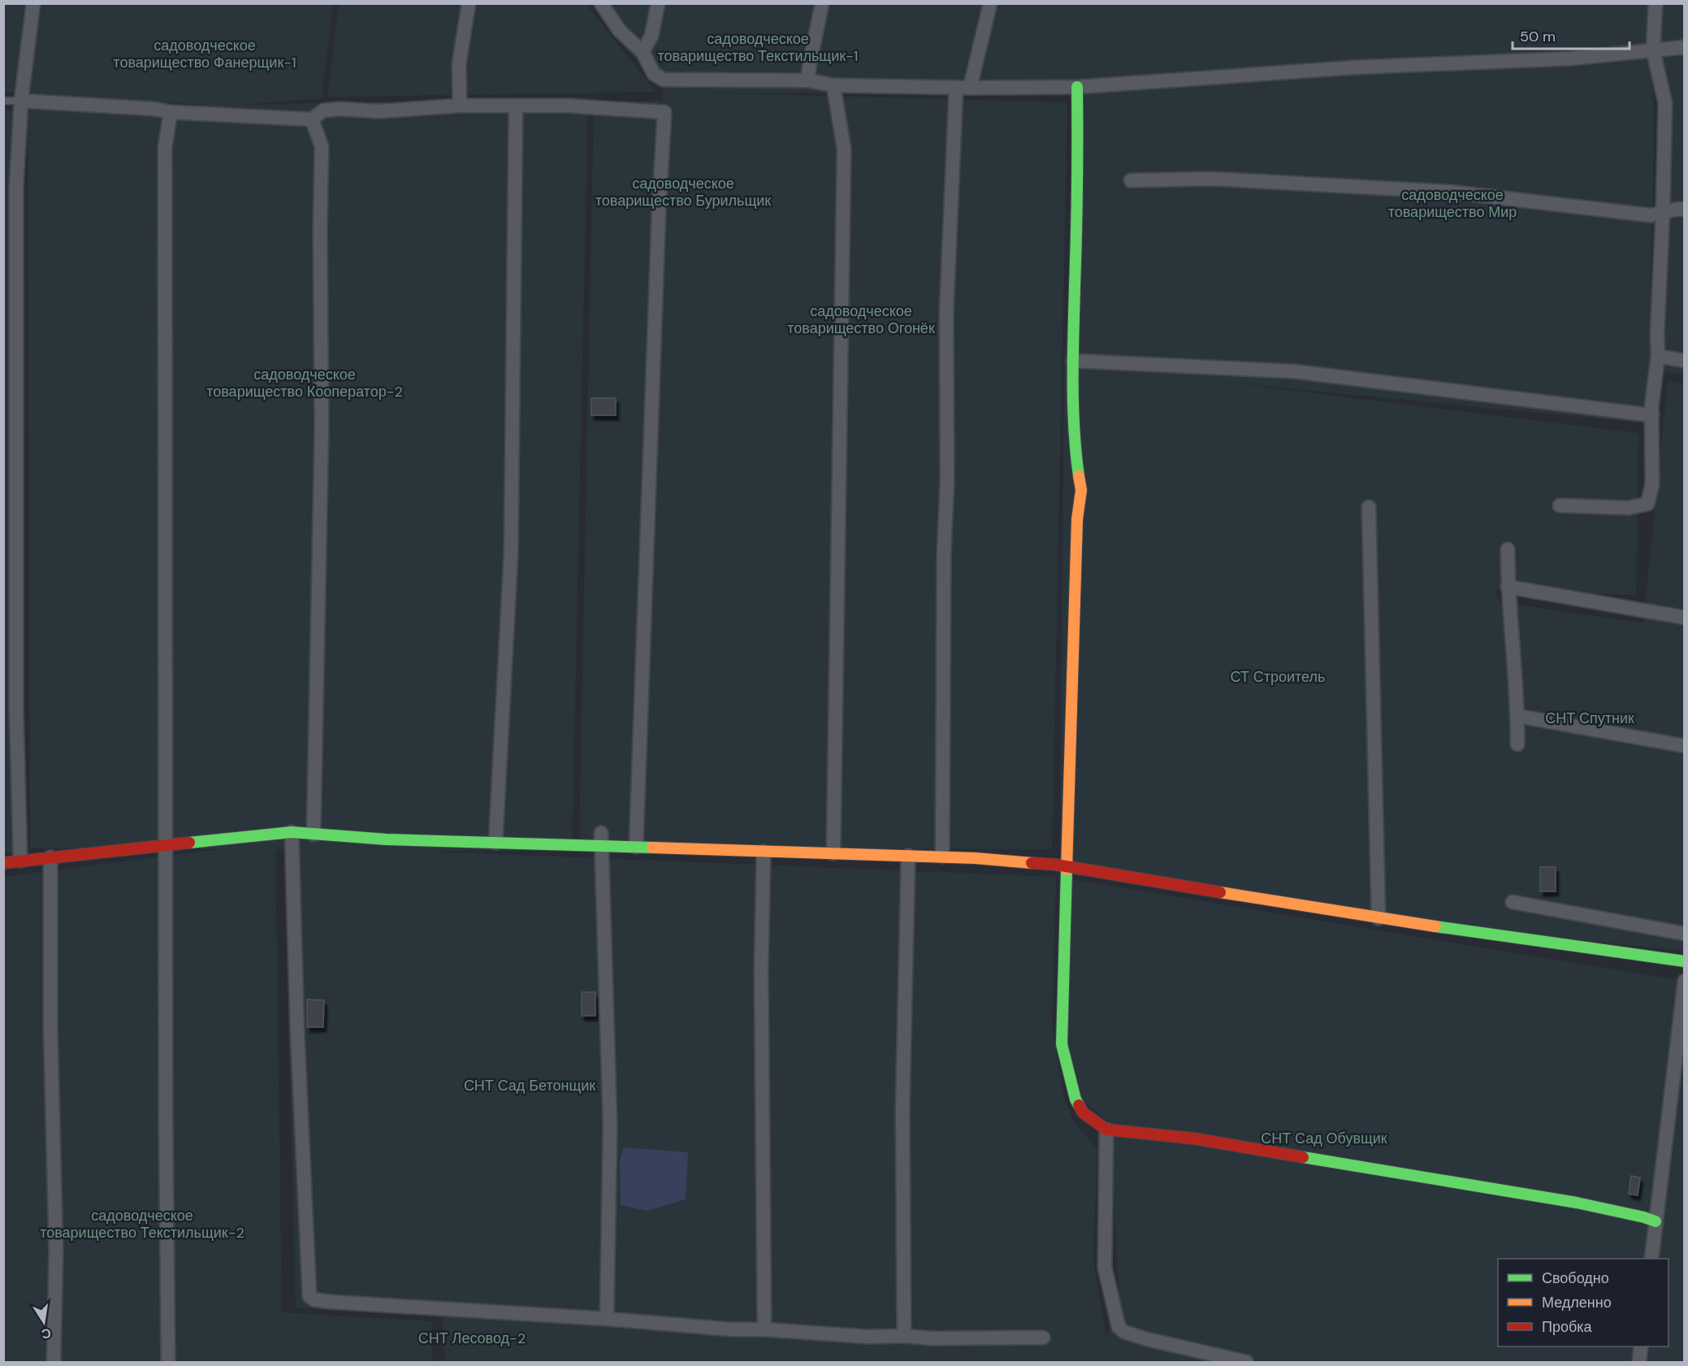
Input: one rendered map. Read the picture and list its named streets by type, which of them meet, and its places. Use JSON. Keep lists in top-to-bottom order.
{
  "parks": [
    "садоводческое товарищество Текстильщик-1",
    "садоводческое товарищество Фанерщик-1",
    "садоводческое товарищество Бурильщик",
    "садоводческое товарищество Мир",
    "садоводческое товарищество Огонёк",
    "садоводческое товарищество Кооператор-2",
    "СТ Строитель",
    "СНТ Спутник",
    "СНТ Сад Бетонщик",
    "СНТ Сад Обувщик",
    "садоводческое товарищество Текстильщик-2",
    "СНТ Лесовод-2"
  ],
  "legend": ["Свободно", "Медленно", "Пробка"],
  "scale_bar": "50 m",
  "north": "bottom"
}
